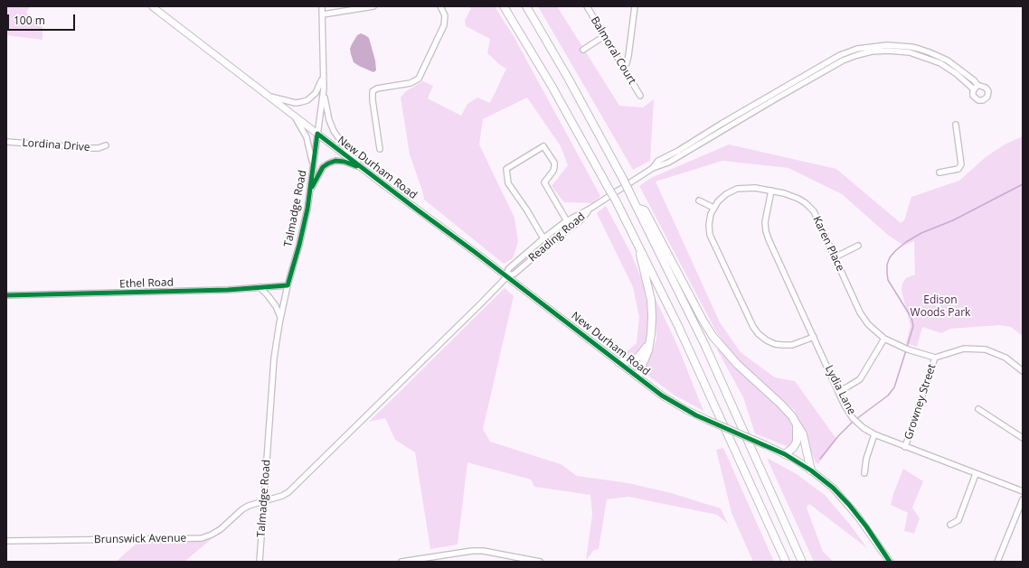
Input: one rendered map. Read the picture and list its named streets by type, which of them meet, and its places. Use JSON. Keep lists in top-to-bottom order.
{
  "streets": {
    "main road": ["New Durham Road"],
    "street": [
      "Balmoral Court",
      "Lordina Drive",
      "Talmadge Road",
      "Reading Road",
      "Karen Place",
      "Ethel Road",
      "Lydia Lane",
      "Growney Street",
      "Brunswick Avenue"
    ]
  },
  "crossings": [
    ["New Durham Road", "Talmadge Road"],
    ["New Durham Road", "Reading Road"],
    ["New Durham Road", "Brunswick Avenue"],
    ["Talmadge Road", "Ethel Road"],
    ["Talmadge Road", "Brunswick Avenue"],
    ["Reading Road", "Brunswick Avenue"],
    ["Karen Place", "Lydia Lane"],
    ["Karen Place", "Growney Street"],
    ["Lydia Lane", "Growney Street"]
  ],
  "parks": ["Edison Woods Park"],
  "scale_bar": "100 m"
}
